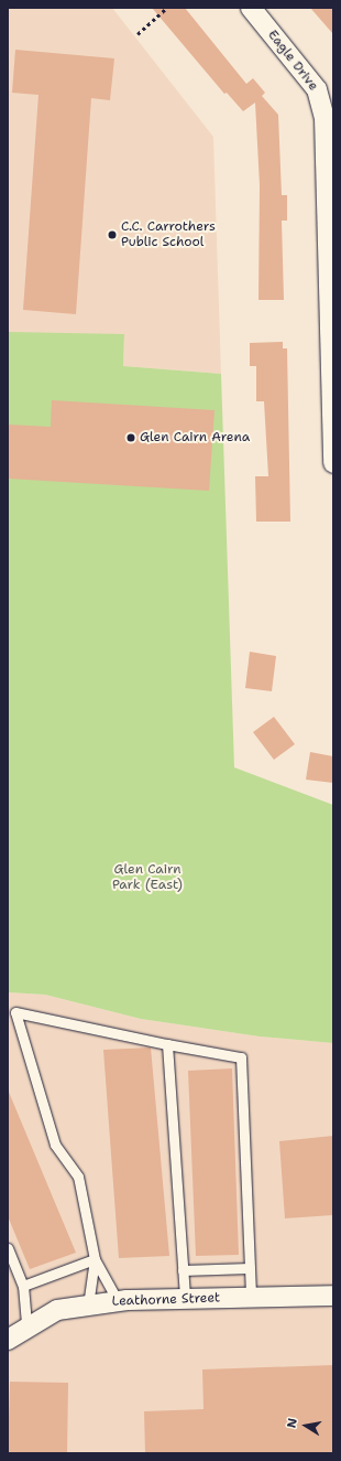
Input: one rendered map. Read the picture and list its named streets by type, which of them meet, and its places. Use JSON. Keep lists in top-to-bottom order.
{
  "streets": {
    "street": ["Eagle Drive", "Leathorne Street"]
  },
  "parks": ["Glen Cairn Park (East)"],
  "places": ["C.C. Carrothers Public School", "Glen Cairn Arena"],
  "north": "left"
}
